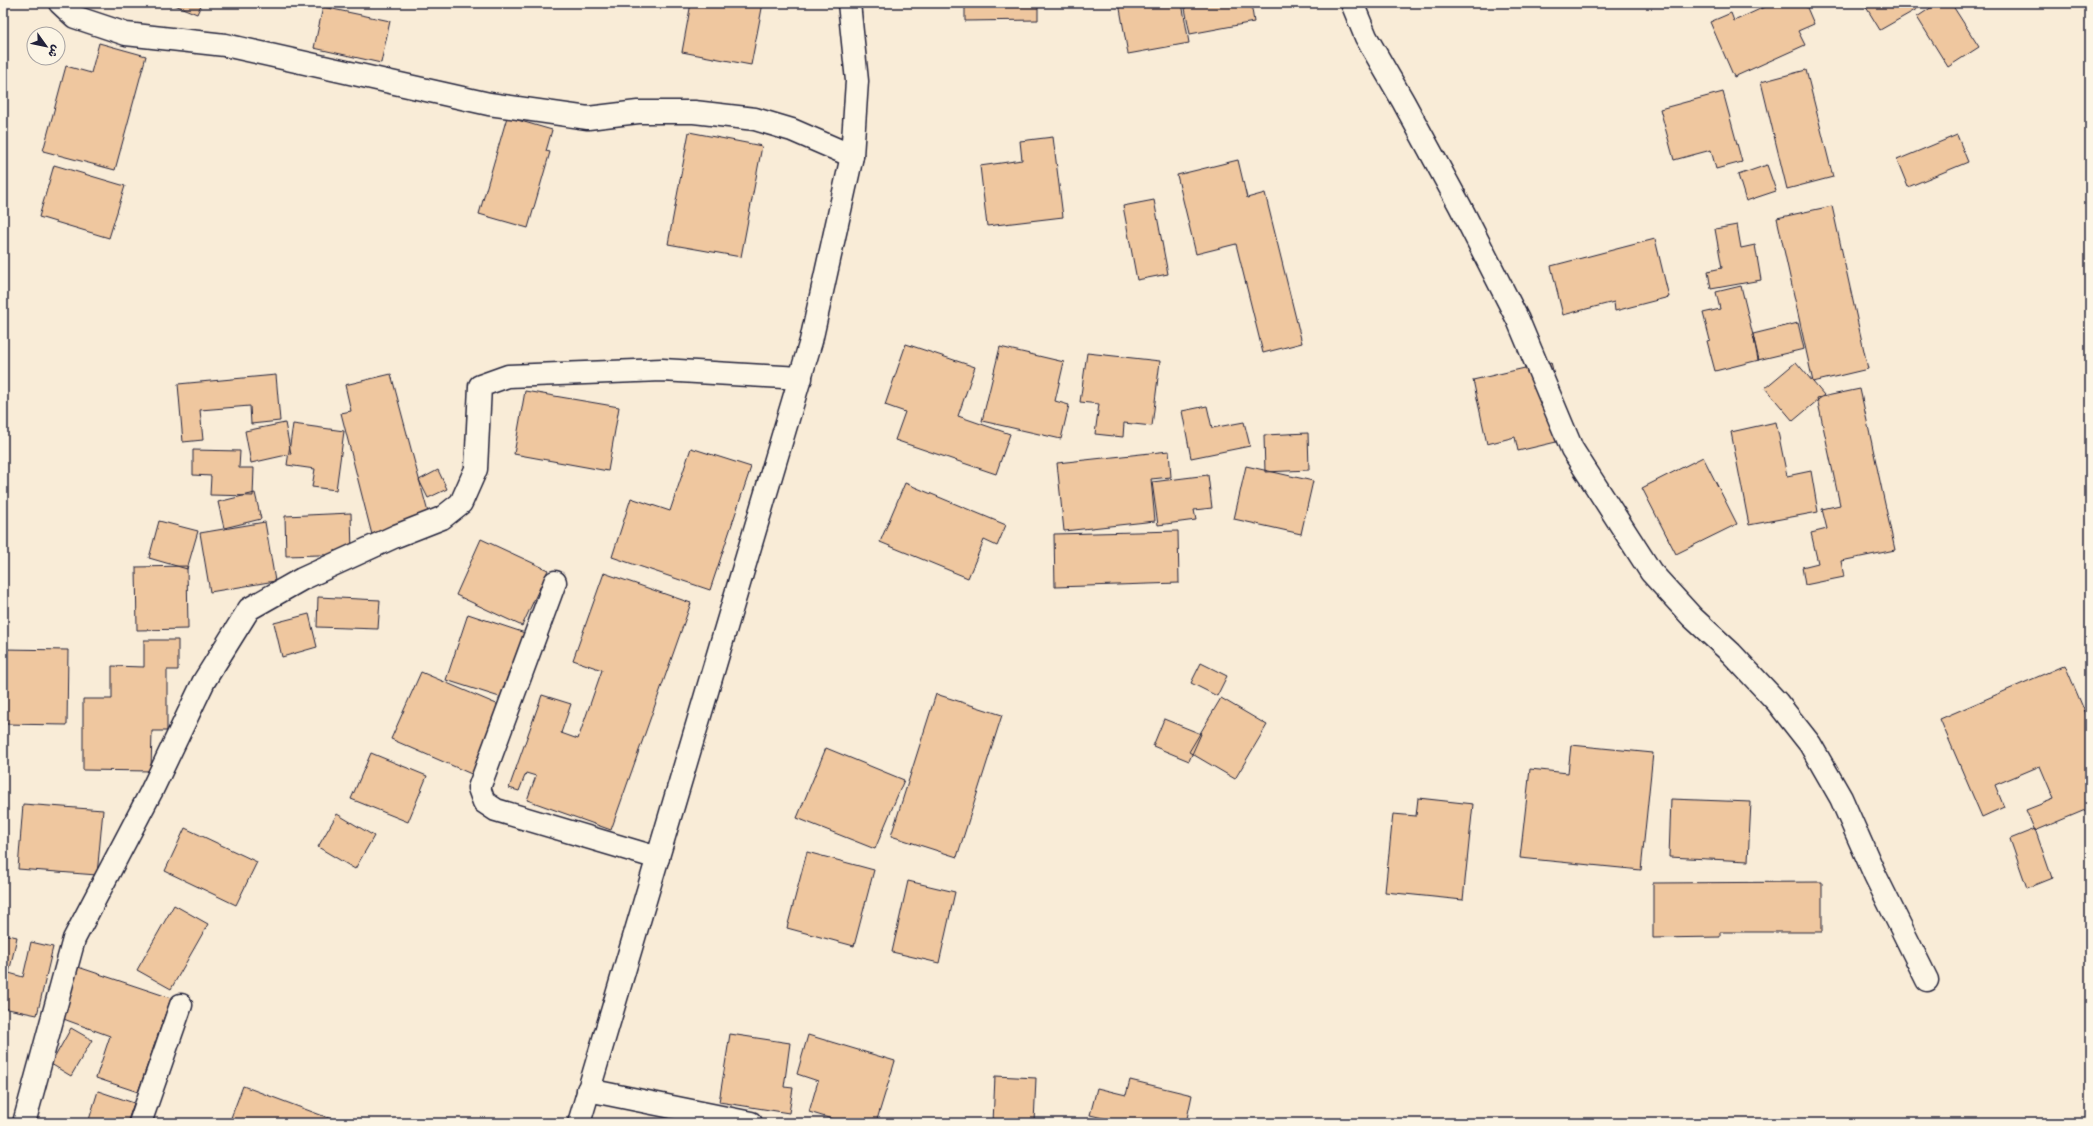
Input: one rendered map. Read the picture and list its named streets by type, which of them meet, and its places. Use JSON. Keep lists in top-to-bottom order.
{
  "north": "bottom right"
}
